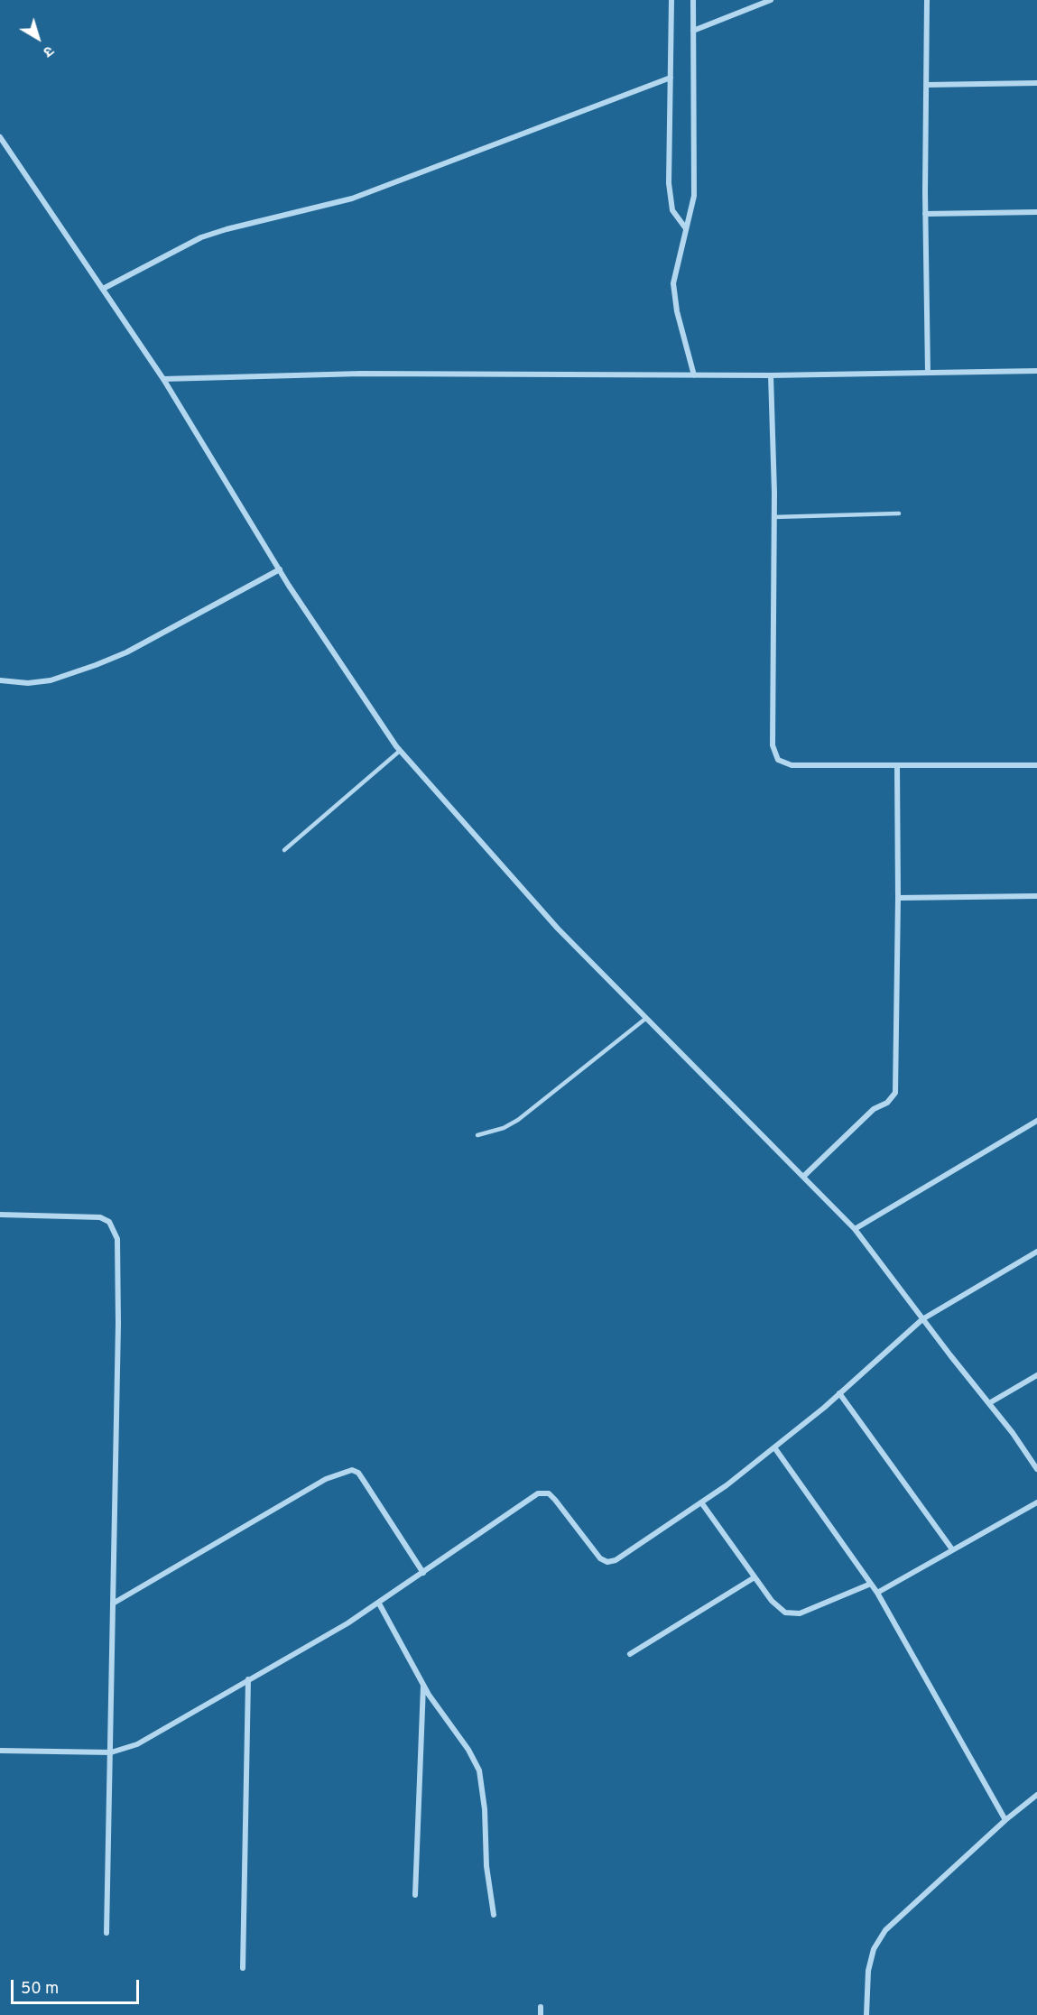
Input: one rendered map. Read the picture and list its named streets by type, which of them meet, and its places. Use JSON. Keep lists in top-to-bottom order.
{
  "scale_bar": "50 m",
  "north": "bottom right"
}
